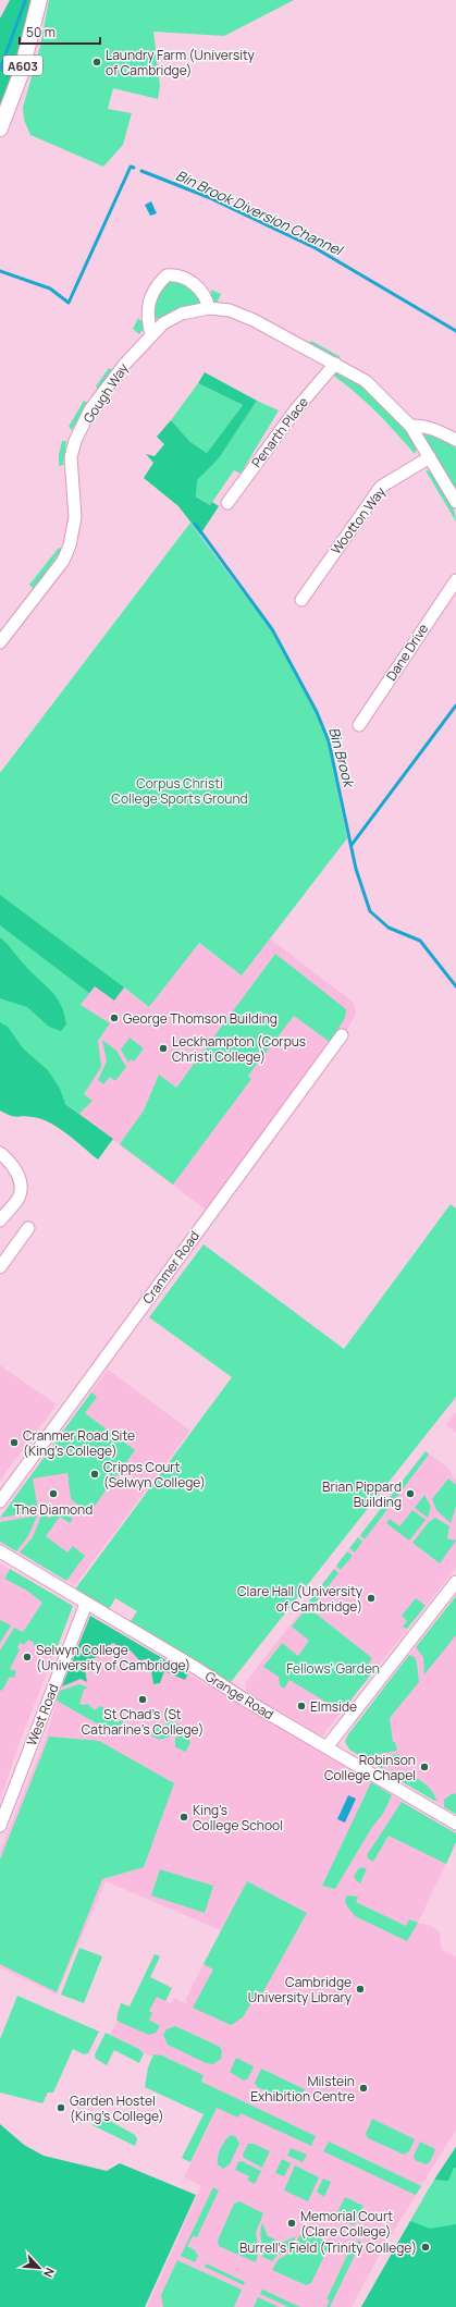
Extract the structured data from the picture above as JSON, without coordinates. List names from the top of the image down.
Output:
{
  "streets": {
    "main road": ["A603"],
    "street": [
      "Gough Way",
      "Penarth Place",
      "Wootton Way",
      "Dane Drive",
      "Cranmer Road",
      "Grange Road",
      "West Road"
    ]
  },
  "crossings": [
    ["Gough Way", "Penarth Place"],
    ["Gough Way", "Wootton Way"],
    ["Grange Road", "West Road"]
  ],
  "water": ["Bin Brook Diversion Channel", "Bin Brook"],
  "parks": ["Corpus Christi College Sports Ground", "Fellows' Garden"],
  "places": [
    "Laundry Farm (University of Cambridge)",
    "George Thomson Building",
    "Leckhampton (Corpus Christi College)",
    "Cranmer Road Site (King's College)",
    "Cripps Court (Selwyn College)",
    "The Diamond",
    "Brian Pippard Building",
    "Clare Hall (University of Cambridge)",
    "Selwyn College (University of Cambridge)",
    "St Chad's (St Catharine's College)",
    "Elmside",
    "Robinson College Chapel",
    "King's College School",
    "Cambridge University Library",
    "Milstein Exhibition Centre",
    "Garden Hostel (King's College)",
    "Memorial Court (Clare College)",
    "Burrell's Field (Trinity College)"
  ],
  "scale_bar": "50 m",
  "north": "bottom right"
}
